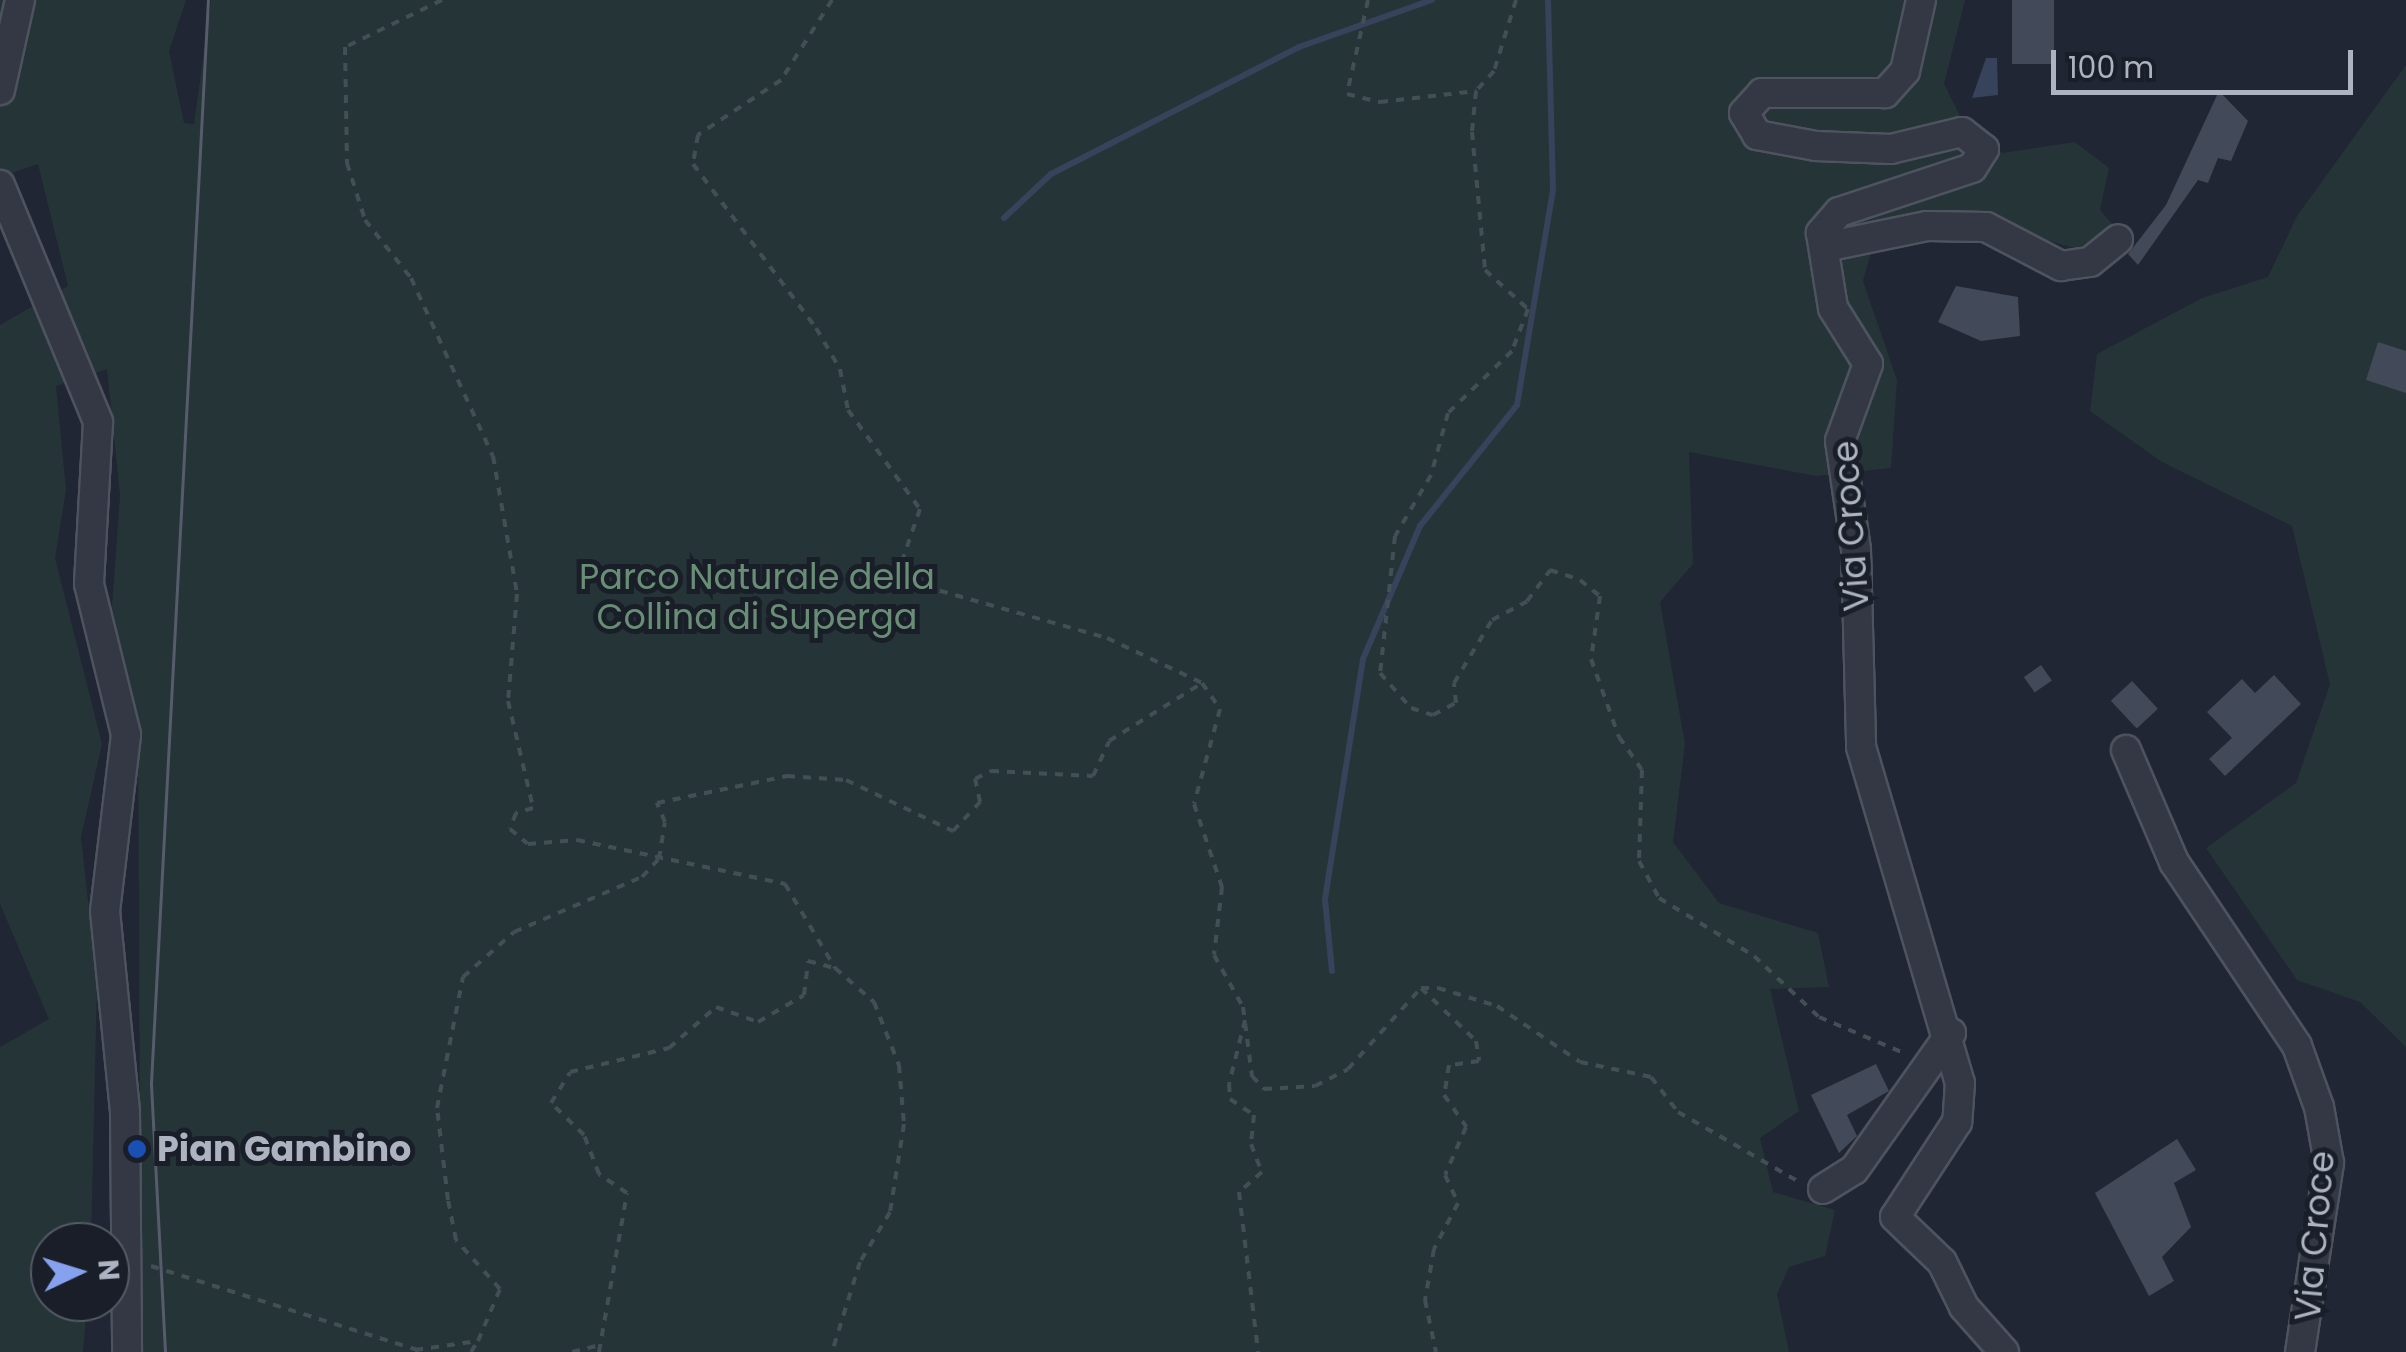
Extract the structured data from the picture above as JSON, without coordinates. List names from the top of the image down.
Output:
{
  "streets": {
    "street": ["Via Croce"]
  },
  "parks": ["Parco Naturale della Collina di Superga"],
  "places": ["Pian Gambino"],
  "scale_bar": "100 m",
  "north": "right"
}
